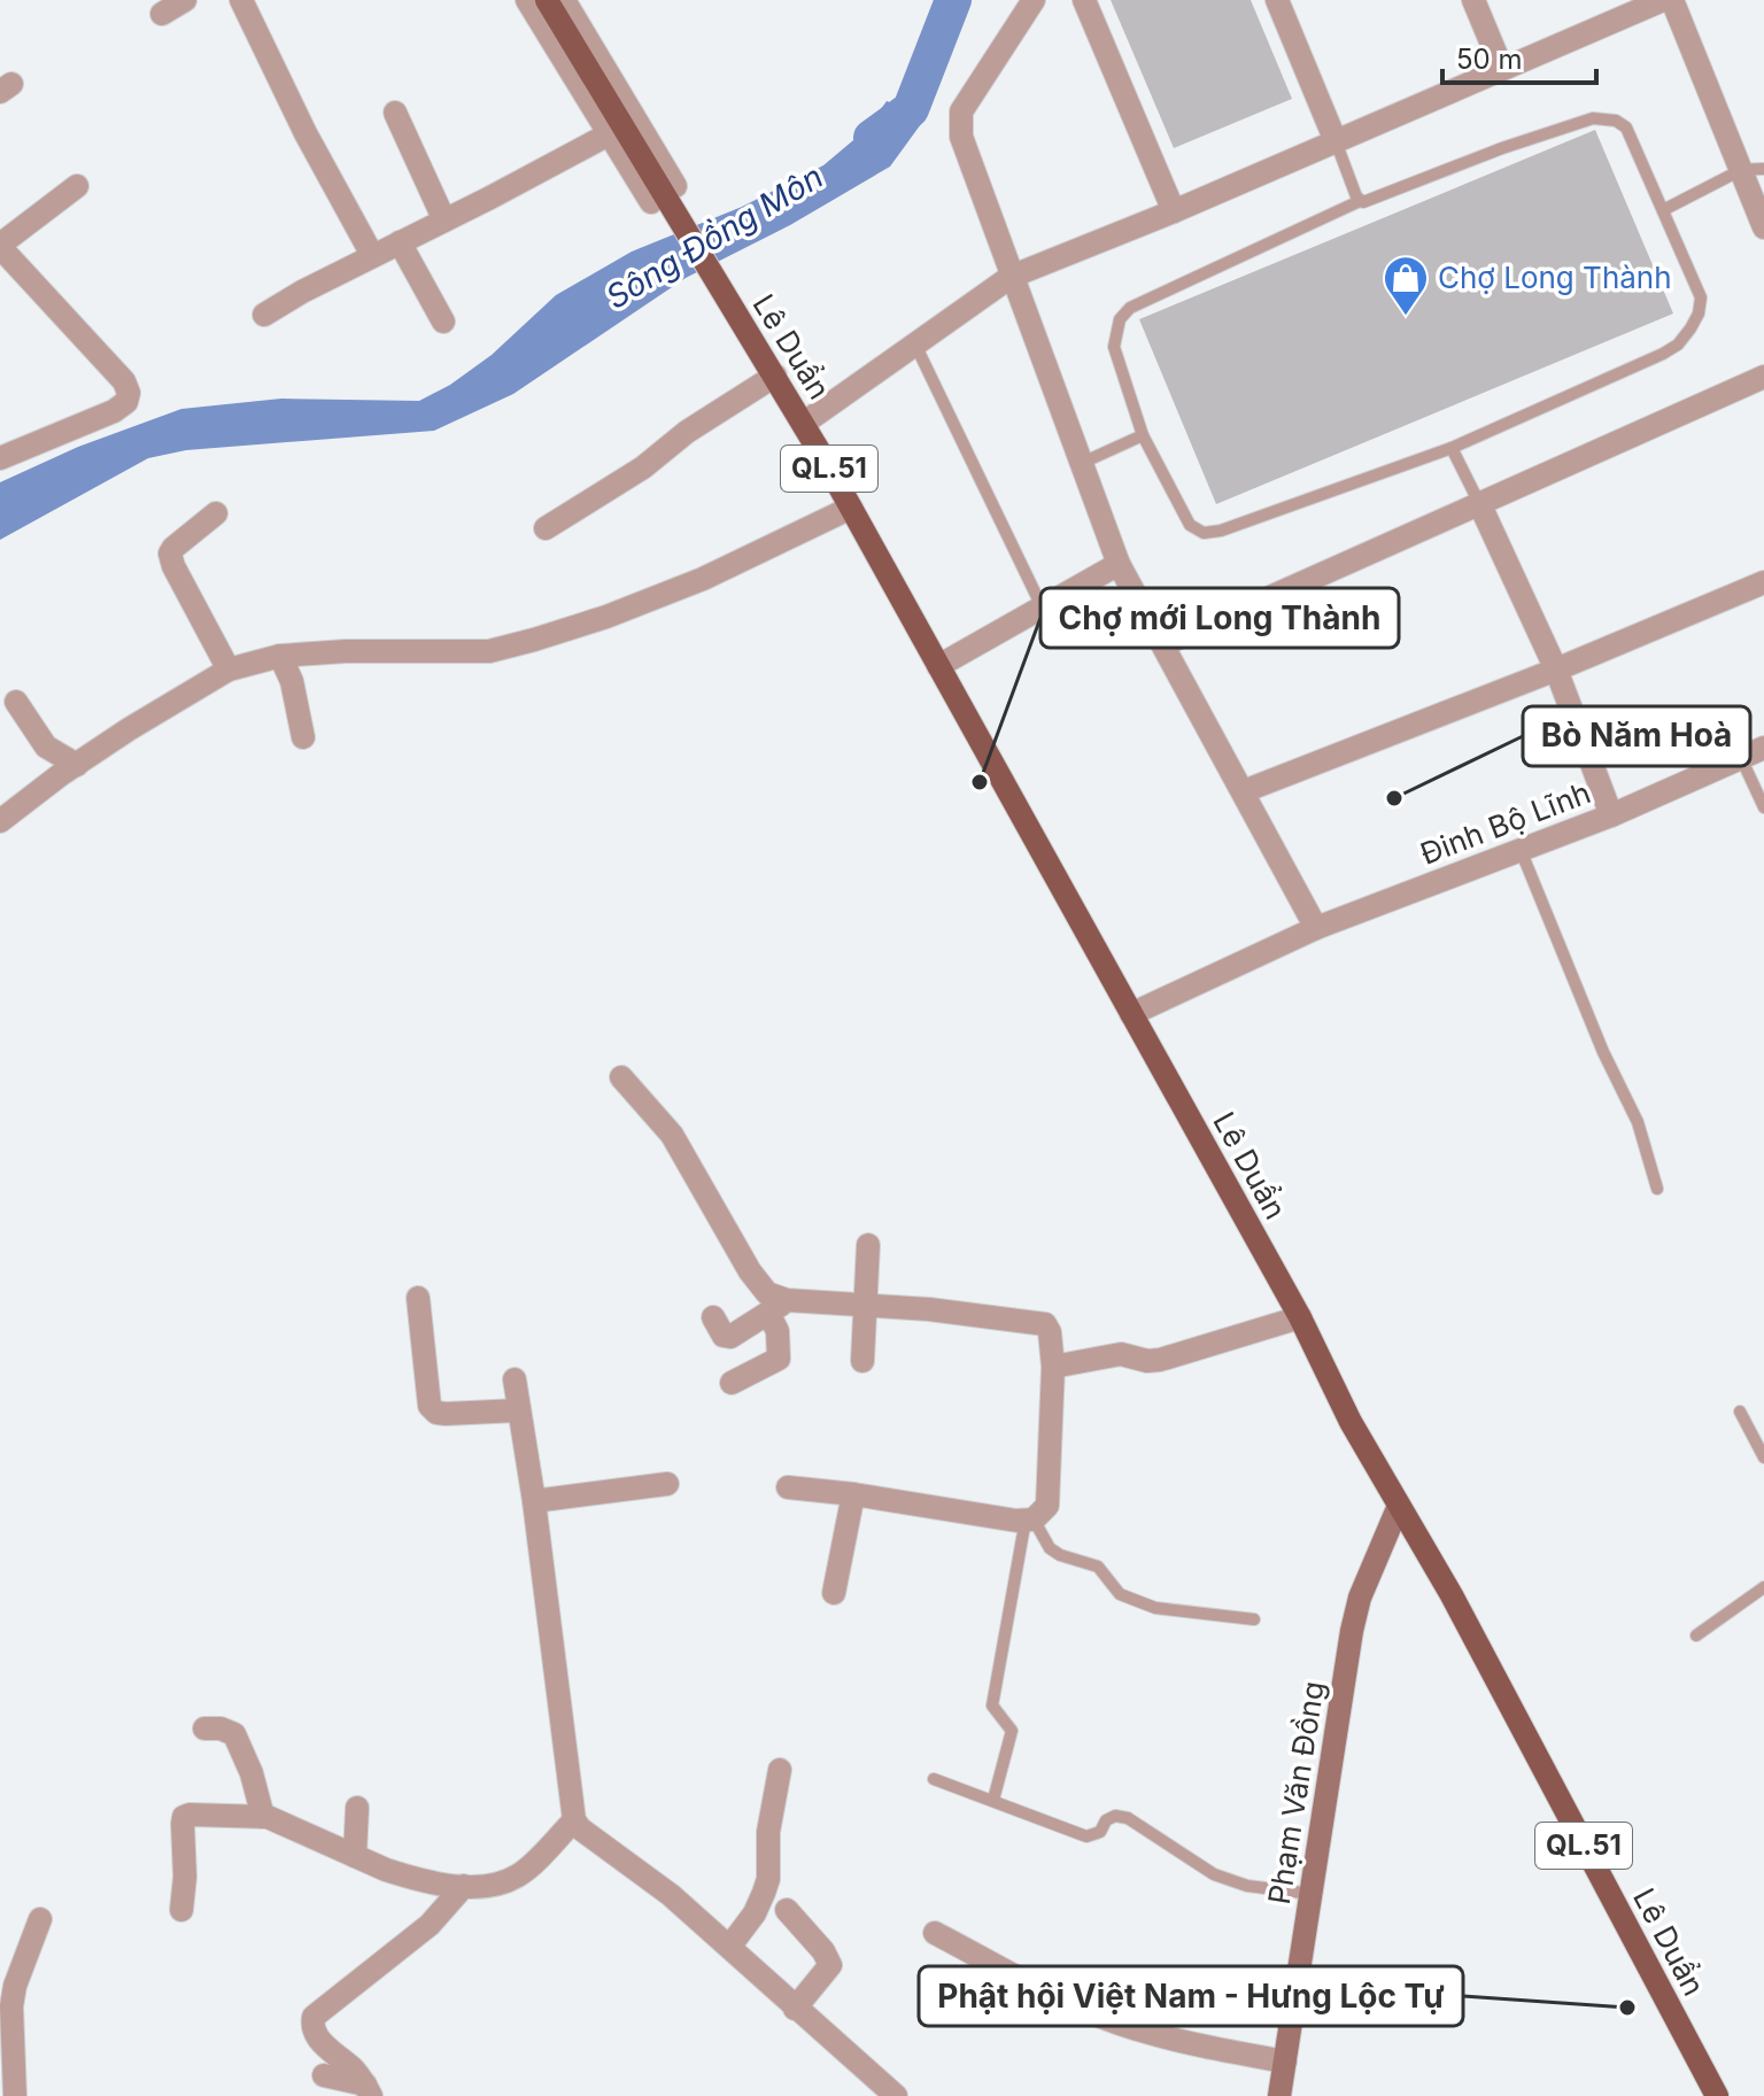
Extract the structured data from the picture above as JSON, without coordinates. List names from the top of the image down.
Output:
{
  "streets": {
    "main road": ["Lê Duẩn", "QL.51", "Phạm Văn Đồng"],
    "street": ["Đinh Bộ Lĩnh"]
  },
  "crossings": [
    ["Lê Duẩn", "QL.51"],
    ["Lê Duẩn", "Đinh Bộ Lĩnh"],
    ["Lê Duẩn", "Phạm Văn Đồng"]
  ],
  "water": ["Sông Đồng Môn"],
  "places": {
    "shop": ["Chợ Long Thành"],
    "other": ["Chợ mới Long Thành", "Bò Năm Hoà", "Phật hội Việt Nam - Hưng Lộc Tự"]
  },
  "scale_bar": "50 m"
}
